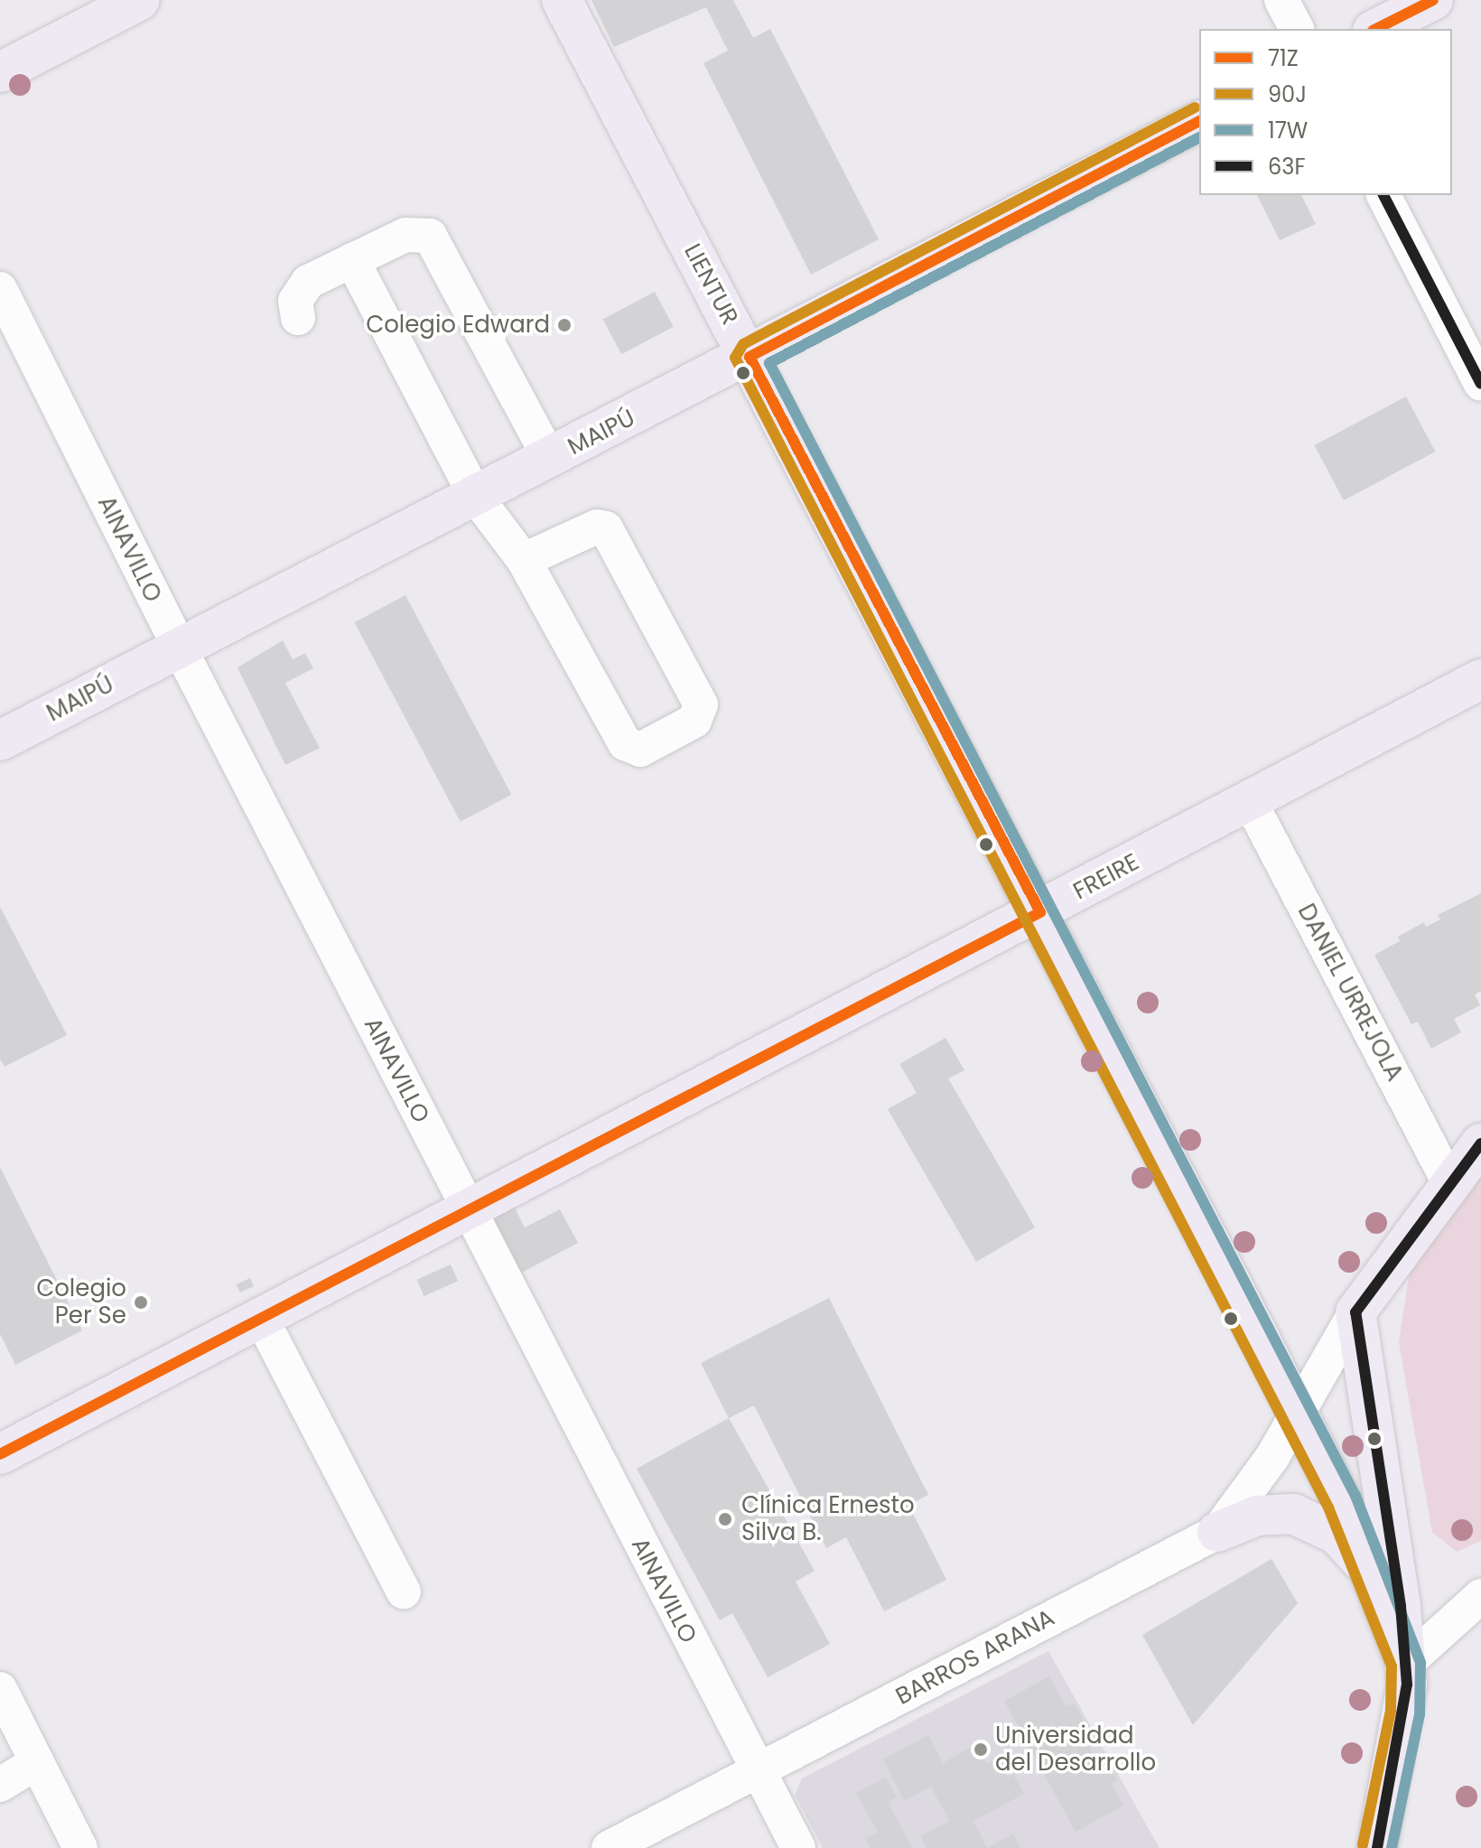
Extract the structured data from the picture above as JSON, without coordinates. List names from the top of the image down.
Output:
{
  "streets": {
    "main road": ["LIENTUR", "MAIPÚ", "FREIRE"],
    "street": ["AINAVILLO", "DANIEL URREJOLA", "BARROS ARANA"]
  },
  "crossings": [
    ["LIENTUR", "MAIPÚ"],
    ["LIENTUR", "FREIRE"],
    ["LIENTUR", "BARROS ARANA"],
    ["MAIPÚ", "AINAVILLO"],
    ["AINAVILLO", "FREIRE"],
    ["AINAVILLO", "BARROS ARANA"],
    ["FREIRE", "DANIEL URREJOLA"]
  ],
  "places": [
    "Colegio Edward",
    "Colegio Per Se",
    "Clínica Ernesto Silva B.",
    "Universidad del Desarrollo"
  ],
  "lines": [
    "transit line 71Z",
    "transit line 90J",
    "transit line 17W",
    "transit line 63F"
  ],
  "legend": [
    "71Z",
    "90J",
    "17W",
    "63F"
  ]
}
